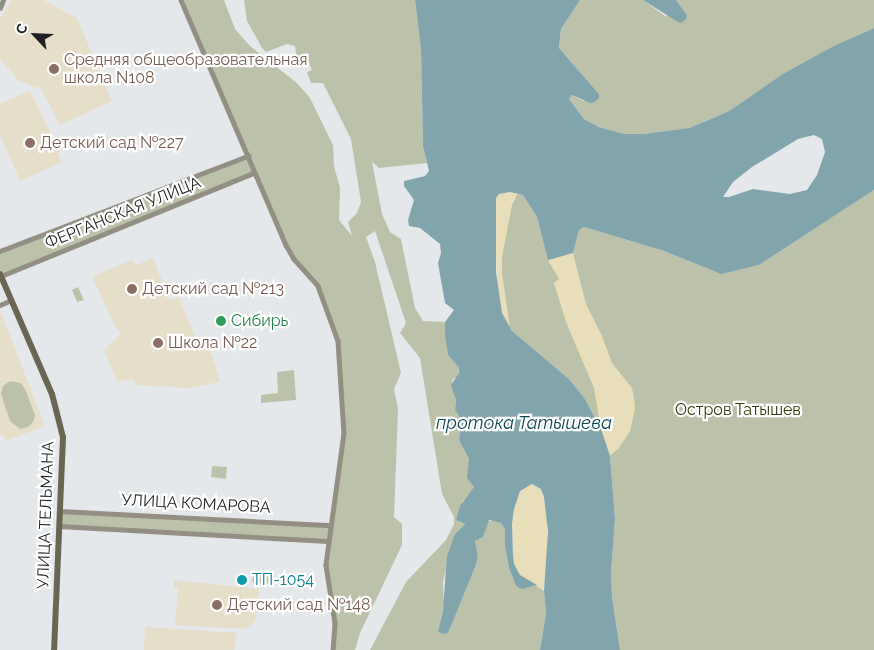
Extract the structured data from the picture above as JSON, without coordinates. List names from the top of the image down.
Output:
{
  "streets": {
    "main road": ["УЛИЦА ТЕЛЬМАНА"],
    "street": ["ФЕРГАНСКАЯ УЛИЦА", "УЛИЦА КОМАРОВА"]
  },
  "crossings": [
    ["ФЕРГАНСКАЯ УЛИЦА", "УЛИЦА ТЕЛЬМАНА"],
    ["УЛИЦА КОМАРОВА", "УЛИЦА ТЕЛЬМАНА"]
  ],
  "water": ["протока Татышева"],
  "parks": ["Остров Татышев"],
  "places": [
    "Средняя общеобразовательная школа N108",
    "Детский сад №227",
    "Детский сад №213",
    "Сибирь",
    "Школа №22",
    "ТП-1054",
    "Детский сад №148"
  ],
  "north": "top left"
}
